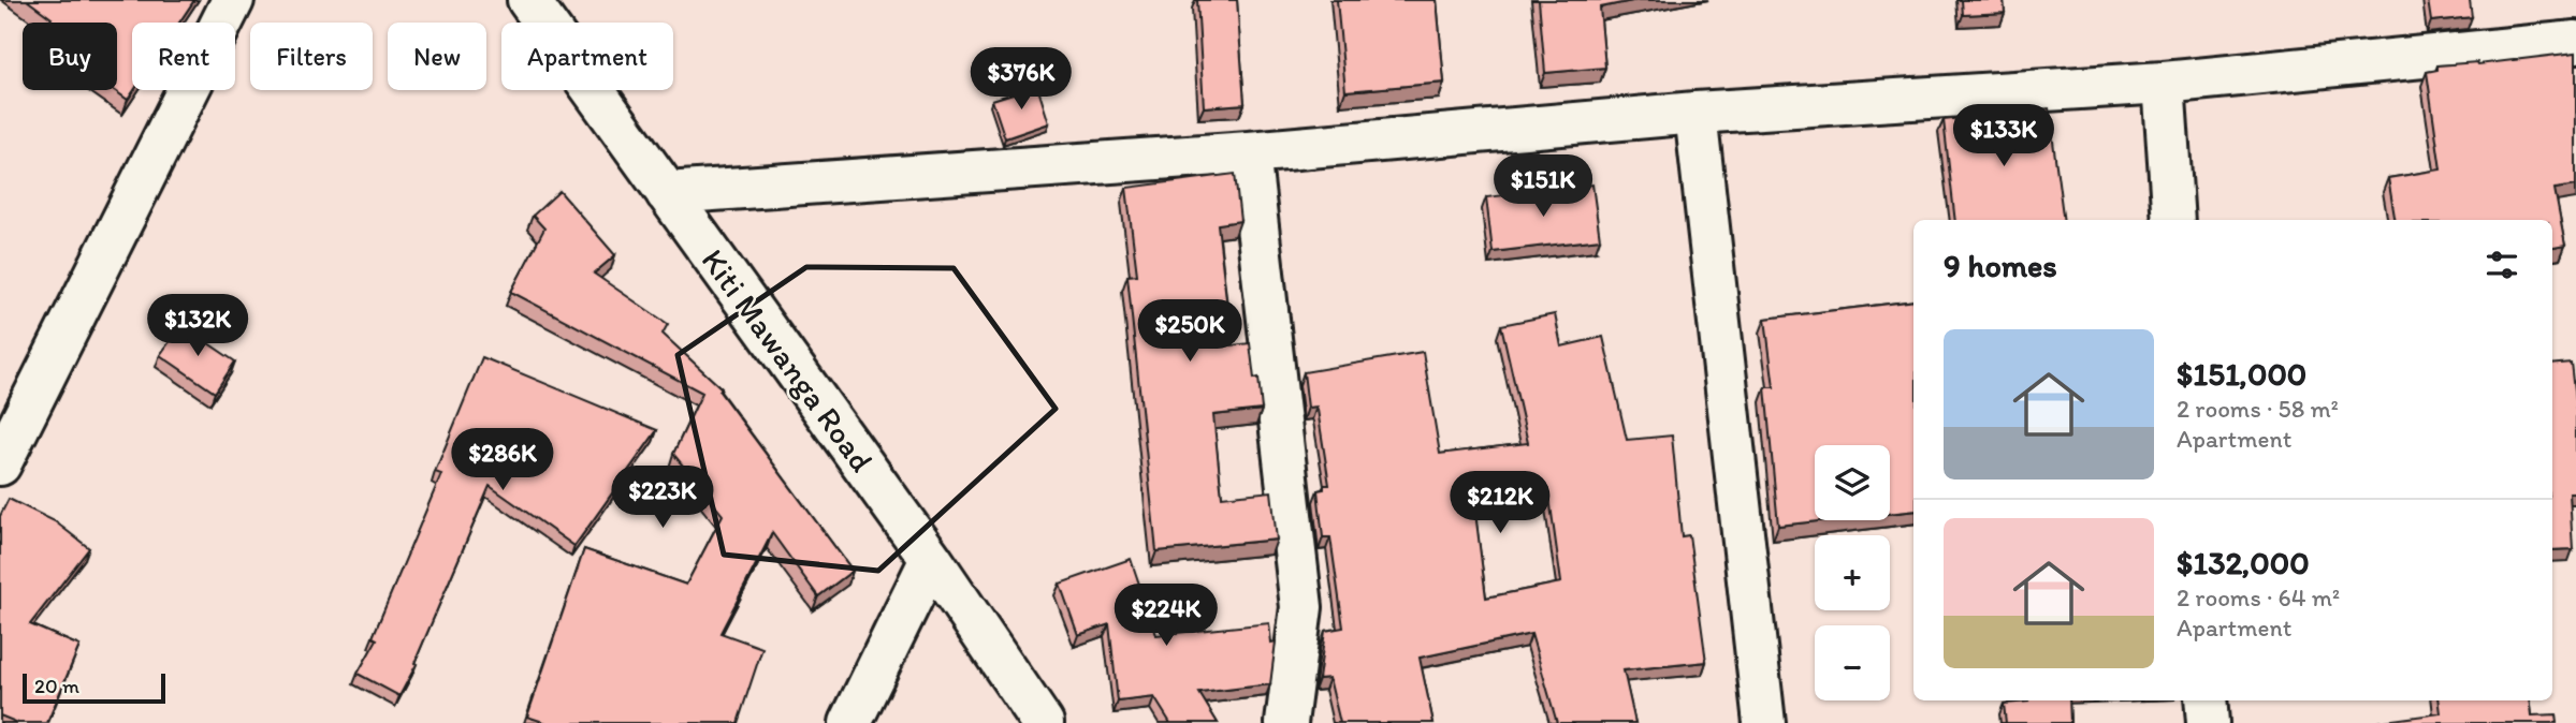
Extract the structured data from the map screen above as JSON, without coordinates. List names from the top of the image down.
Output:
{
  "streets": {
    "street": ["Kiti Mawanga Road"]
  },
  "scale_bar": "20 m",
  "page": {
    "chip": [
      "Buy",
      "Rent",
      "Filters",
      "New",
      "Apartment"
    ],
    "price": [
      "$376K",
      "$133K",
      "$151K",
      "$132K",
      "$250K",
      "$286K",
      "$223K",
      "$212K",
      "$224K"
    ],
    "heading": "9 homes",
    "list": [
      {
        "name": "$151,000",
        "note": "2 rooms · 58 m² · Apartment"
      },
      {
        "name": "$132,000",
        "note": "2 rooms · 64 m² · Apartment"
      }
    ],
    "map_buttons": ["+", "−"],
    "scale": "20 m"
  }
}
